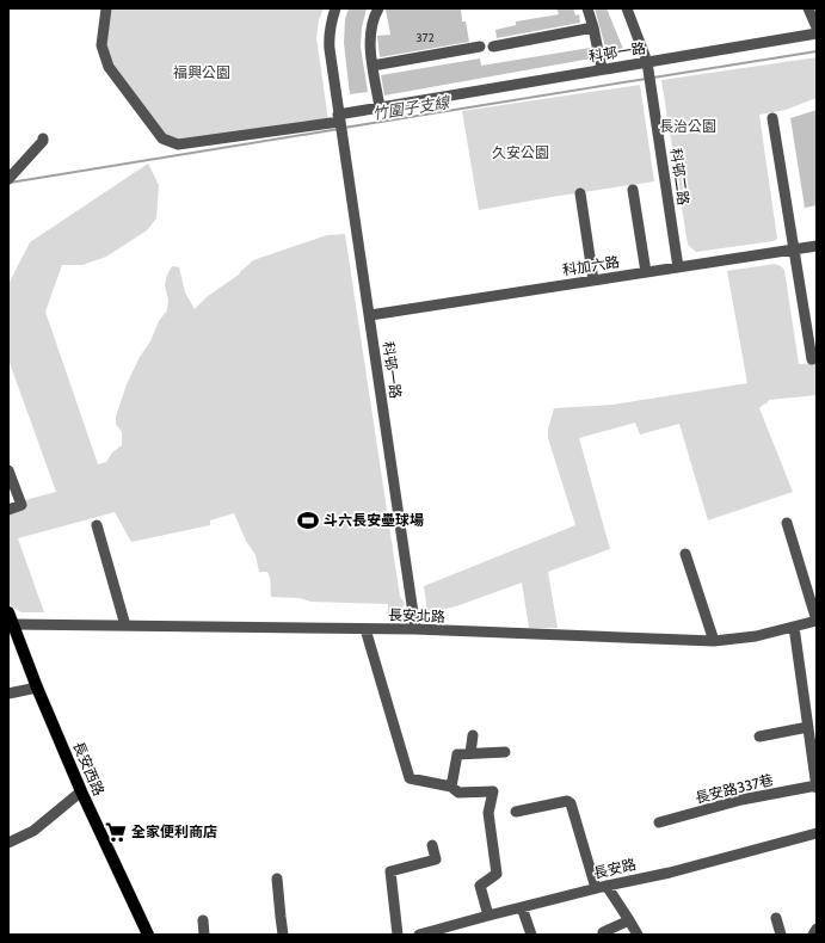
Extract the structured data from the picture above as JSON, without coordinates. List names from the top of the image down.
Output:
{
  "streets": {
    "main road": ["長安西路"],
    "street": [
      "科邨一路",
      "科邨二路",
      "科加六路",
      "長安北路",
      "長安路337巷",
      "長安路"
    ]
  },
  "crossings": [
    ["科邨一路", "科邨二路"],
    ["科邨一路", "科加六路"],
    ["科邨一路", "長安北路"],
    ["科邨二路", "科加六路"],
    ["長安北路", "長安西路"]
  ],
  "water": ["竹圍子支線"],
  "parks": ["福興公園", "長治公園", "久安公園"],
  "places": {
    "sports": ["斗六長安壘球場"],
    "supermarket": ["全家便利商店"]
  },
  "house_numbers": ["372"]
}
